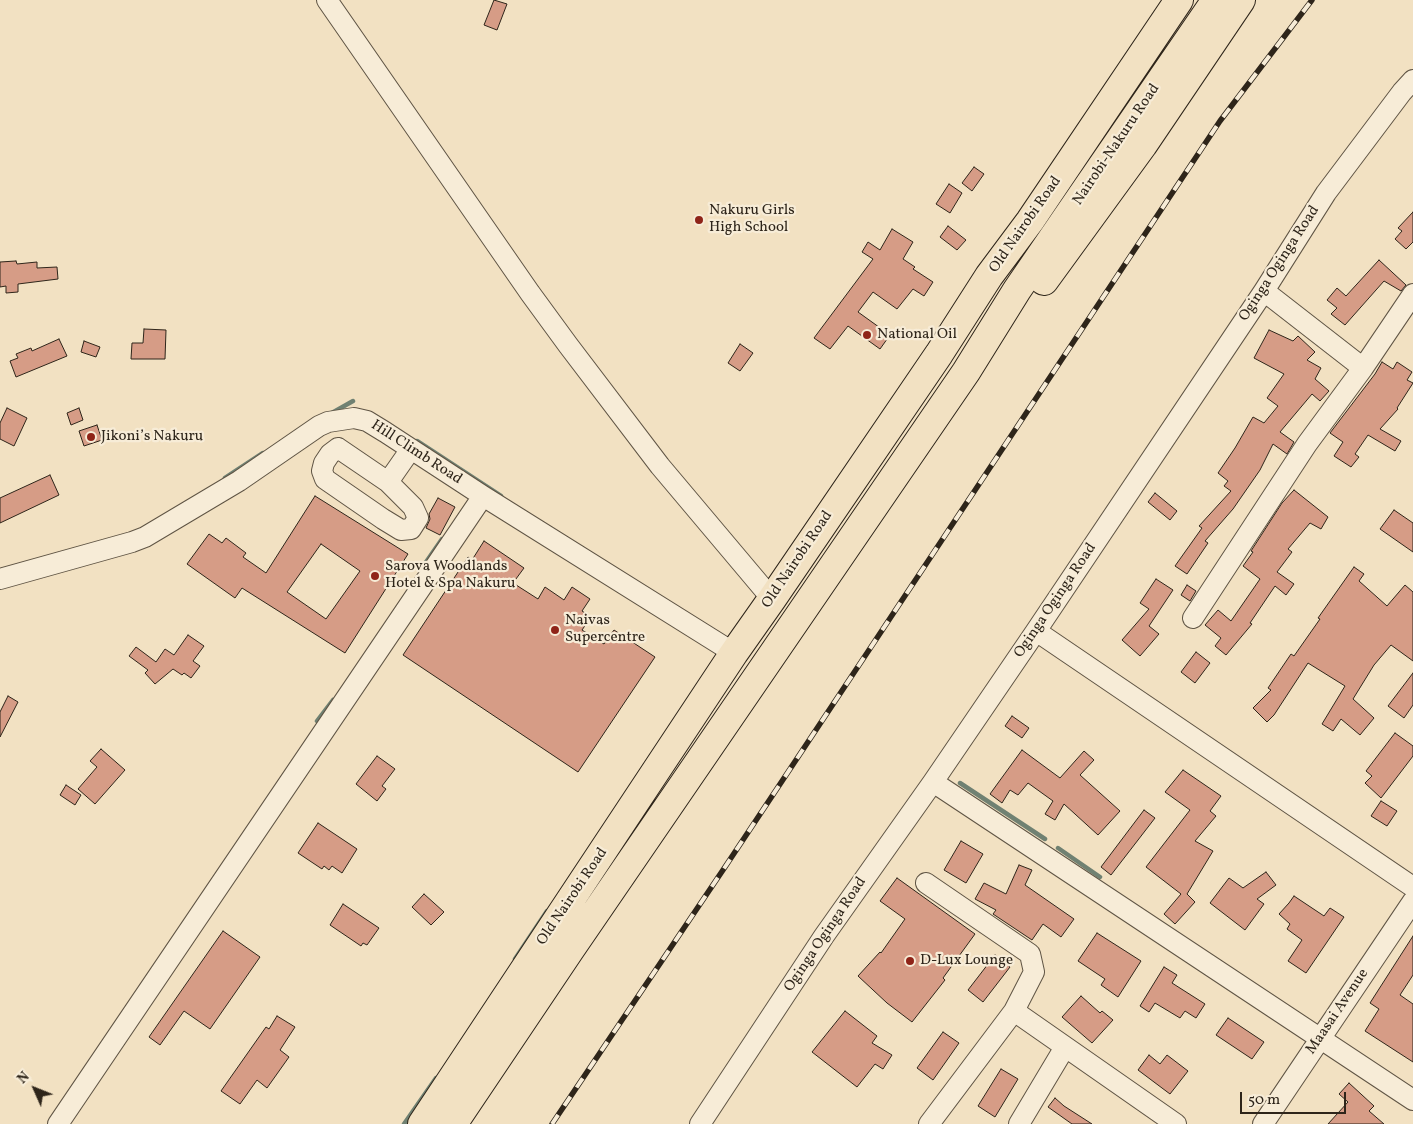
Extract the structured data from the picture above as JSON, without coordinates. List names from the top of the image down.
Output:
{
  "streets": {
    "highway": ["Nairobi-Nakuru Road", "Old Nairobi Road"],
    "street": ["Oginga Oginga Road", "Hill Climb Road", "Maasai Avenue"]
  },
  "crossings": [
    ["Nairobi-Nakuru Road", "Old Nairobi Road"],
    ["Old Nairobi Road", "Hill Climb Road"]
  ],
  "places": [
    "Nakuru Girls High School",
    "National Oil",
    "Jikoni’s Nakuru",
    "Sarova Woodlands Hotel & Spa Nakuru",
    "Naivas Supercentre",
    "D-Lux Lounge"
  ],
  "scale_bar": "50 m",
  "north": "top left"
}
